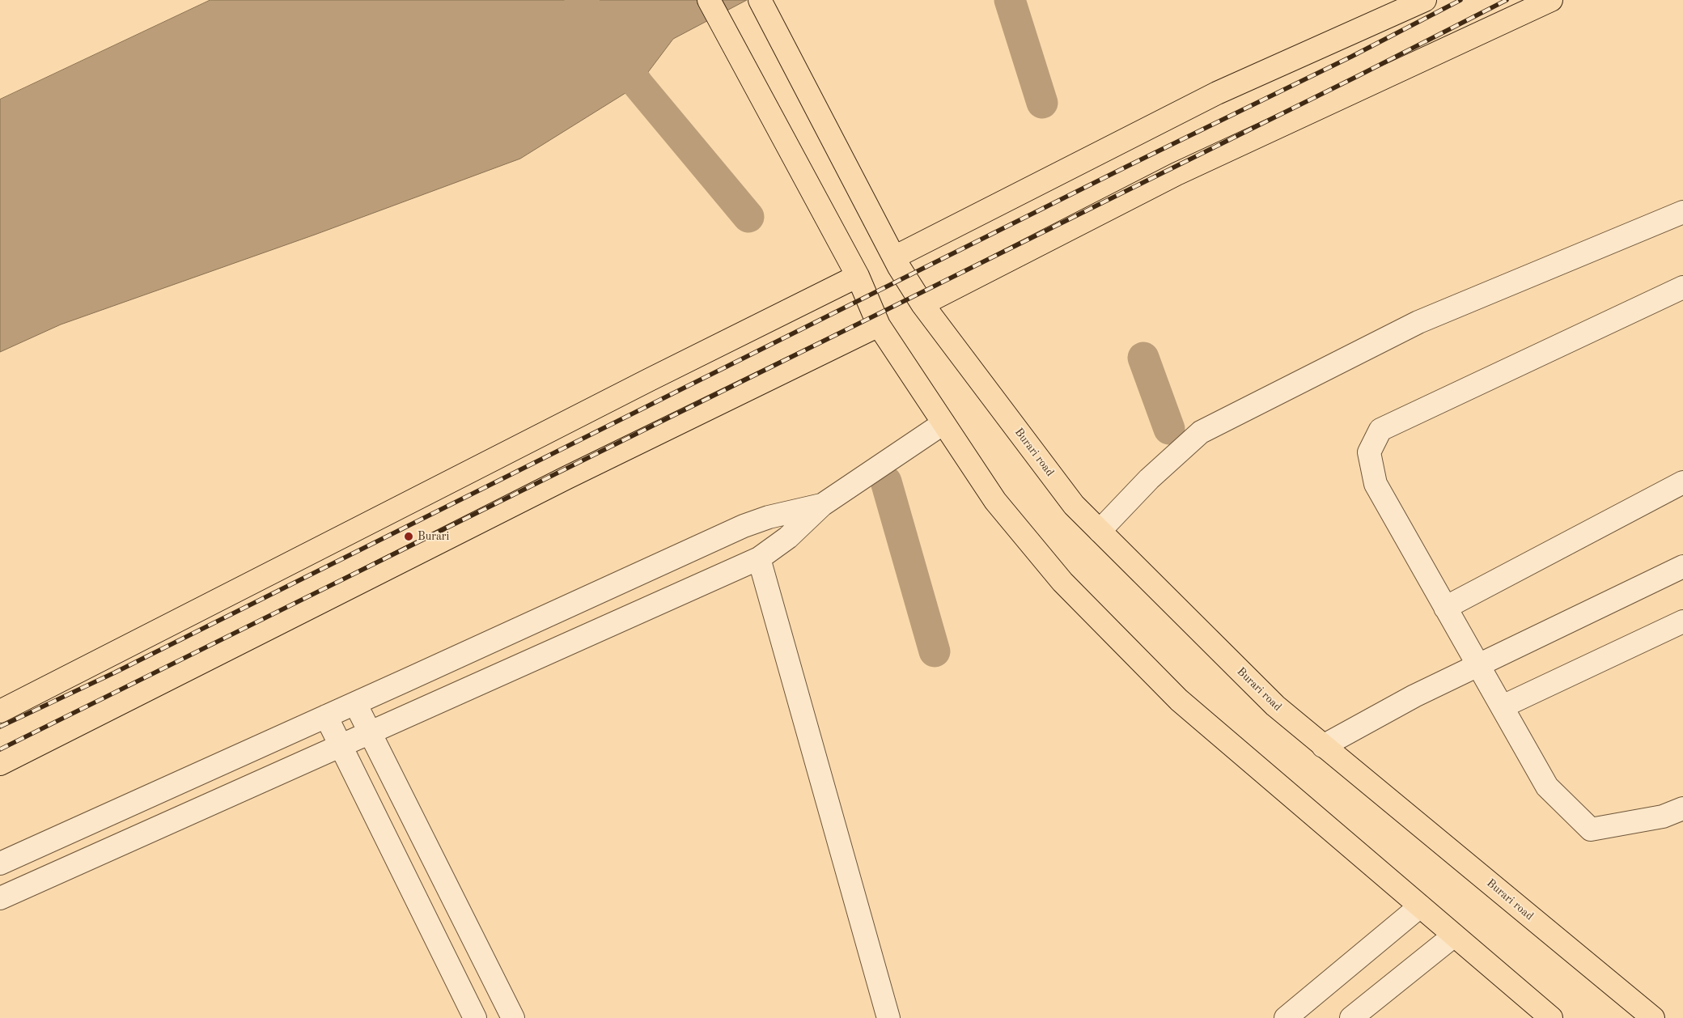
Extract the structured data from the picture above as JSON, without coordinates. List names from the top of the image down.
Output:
{
  "streets": {
    "main road": ["Burari road"]
  },
  "places": ["Burari"]
}
